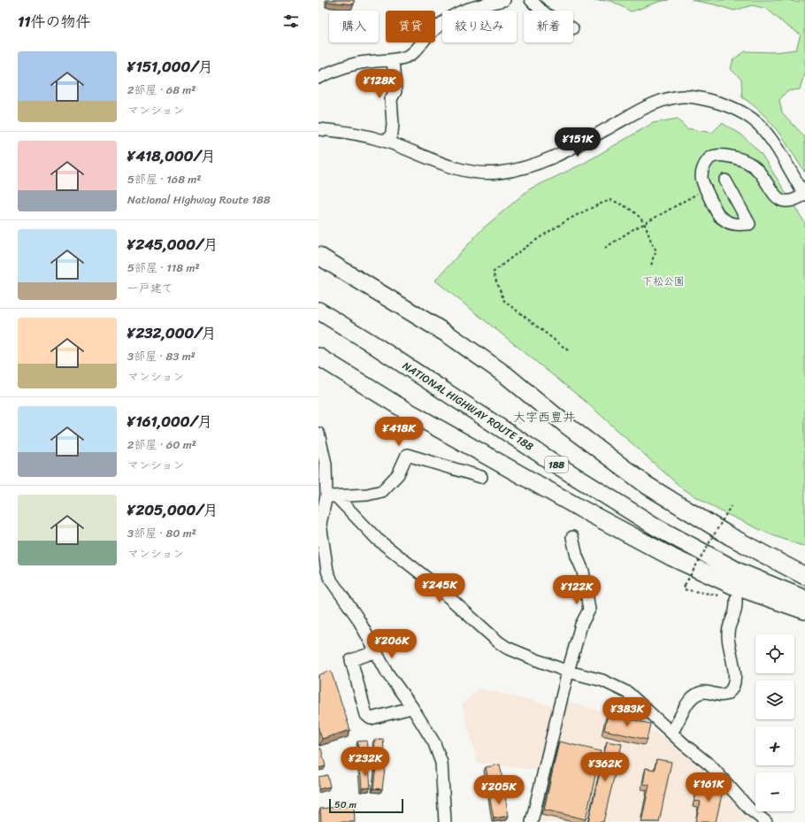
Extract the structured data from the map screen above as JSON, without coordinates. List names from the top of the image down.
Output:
{
  "streets": {
    "highway": ["NATIONAL HIGHWAY ROUTE 188", "188"]
  },
  "districts": ["大字西豊井"],
  "parks": ["下松公園"],
  "scale_bar": "50 m",
  "page": {
    "heading": "11件の物件",
    "chip": [
      "購入",
      "賃貸",
      "絞り込み",
      "新着"
    ],
    "list": [
      {
        "name": "¥151,000/月",
        "note": "2部屋 · 68 m² · マンション"
      },
      {
        "name": "¥418,000/月",
        "note": "5部屋 · 168 m² · National Highway Route 188"
      },
      {
        "name": "¥245,000/月",
        "note": "5部屋 · 118 m² · 一戸建て"
      },
      {
        "name": "¥232,000/月",
        "note": "3部屋 · 83 m² · マンション"
      },
      {
        "name": "¥161,000/月",
        "note": "2部屋 · 60 m² · マンション"
      },
      {
        "name": "¥205,000/月",
        "note": "3部屋 · 80 m² · マンション"
      }
    ],
    "price": [
      "¥128K",
      "¥151K",
      "¥418K",
      "¥245K",
      "¥122K",
      "¥206K",
      "¥383K",
      "¥232K",
      "¥362K",
      "¥161K",
      "¥205K"
    ],
    "map_buttons": ["+", "−"],
    "scale": "50 m"
  }
}
